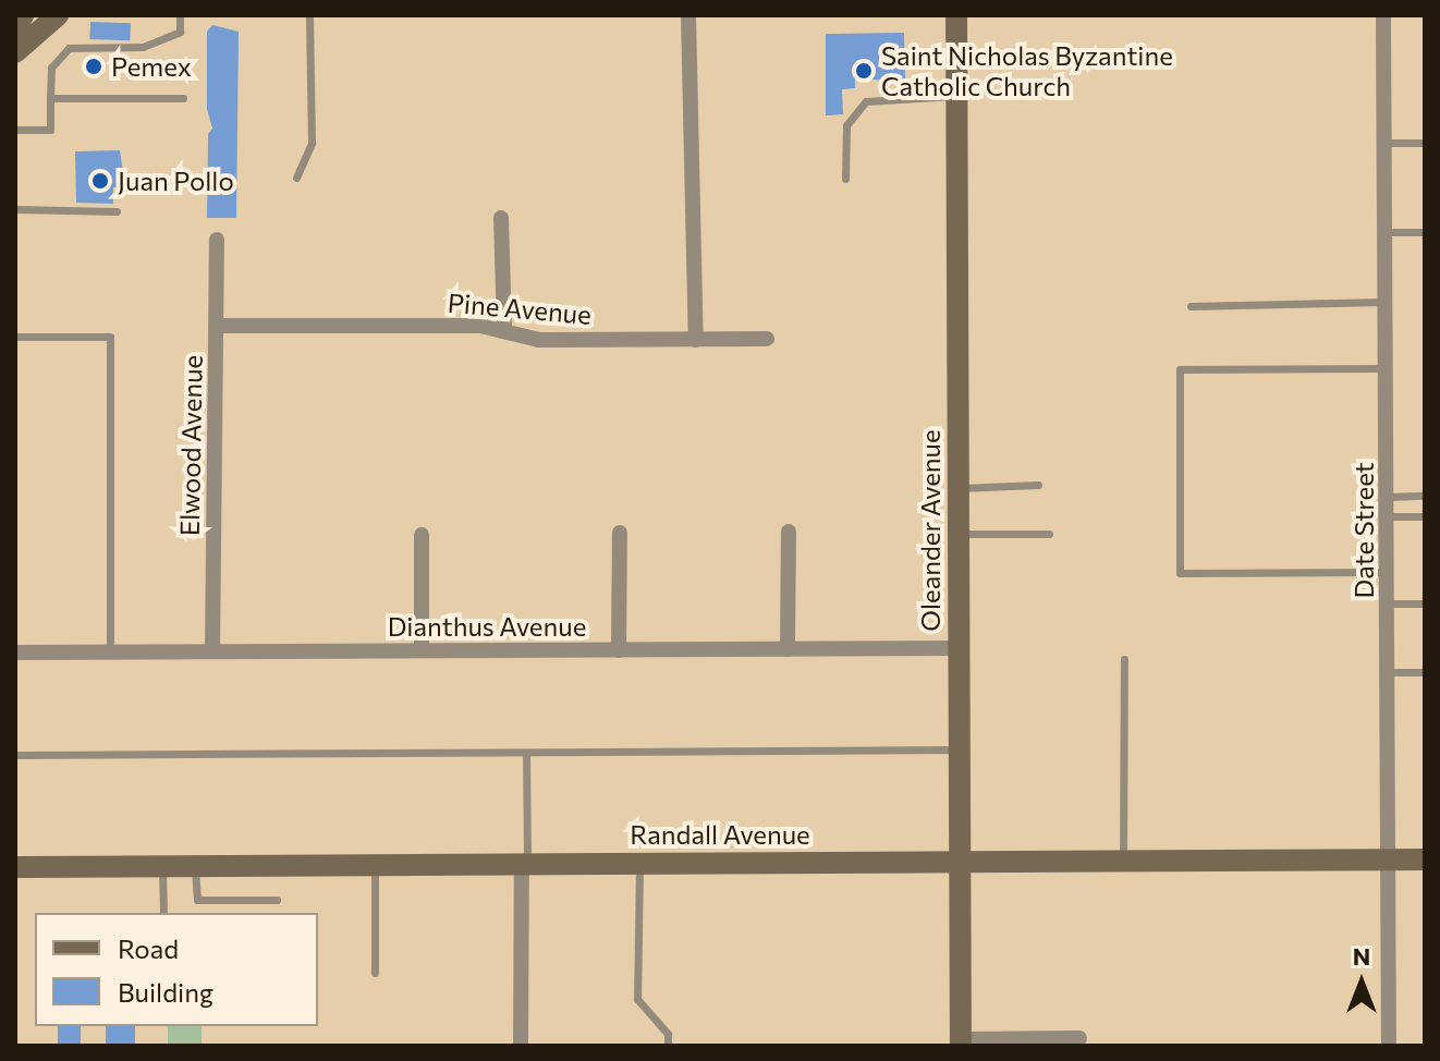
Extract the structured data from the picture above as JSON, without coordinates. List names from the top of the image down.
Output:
{
  "streets": {
    "street": [
      "Pine Avenue",
      "Elwood Avenue",
      "Oleander Avenue",
      "Date Street",
      "Dianthus Avenue",
      "Randall Avenue"
    ]
  },
  "crossings": [
    ["Pine Avenue", "Elwood Avenue"],
    ["Elwood Avenue", "Dianthus Avenue"],
    ["Oleander Avenue", "Dianthus Avenue"],
    ["Oleander Avenue", "Randall Avenue"],
    ["Date Street", "Randall Avenue"]
  ],
  "places": ["Pemex", "Saint Nicholas Byzantine Catholic Church", "Juan Pollo"],
  "legend": ["Road", "Building"],
  "north": "top"
}
